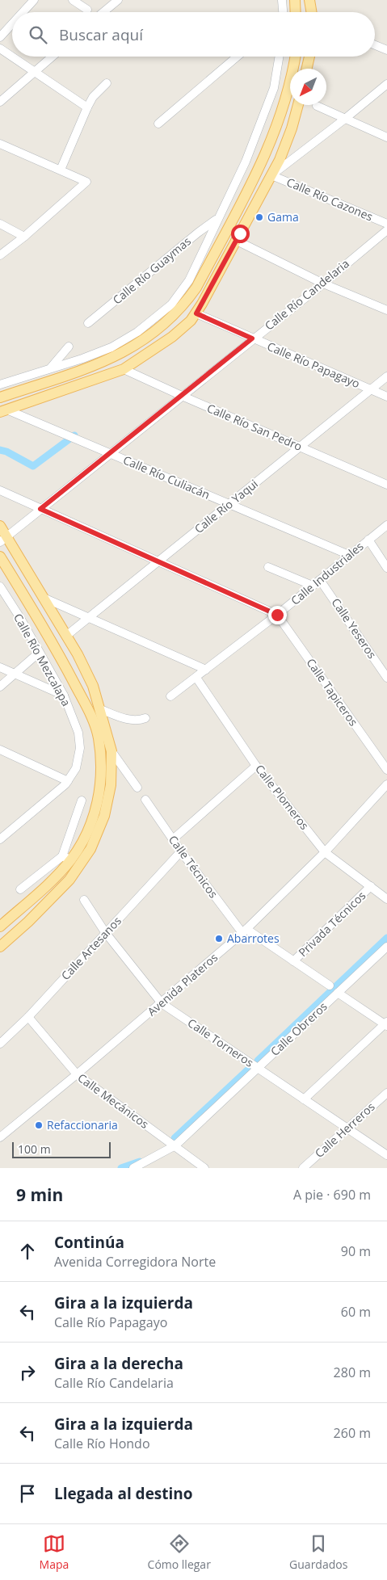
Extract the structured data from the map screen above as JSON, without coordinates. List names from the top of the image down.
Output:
{
  "streets": {
    "street": [
      "Calle Río Cazones",
      "Calle Río Guaymas",
      "Calle Río Candelaria",
      "Calle Río Papagayo",
      "Calle Río San Pedro",
      "Calle Río Culiacán",
      "Calle Río Yaqui",
      "Calle Industriales",
      "Calle Yeseros",
      "Calle Río Mezcalapa",
      "Calle Tapiceros",
      "Calle Plomeros",
      "Calle Técnicos",
      "Privada Técnicos",
      "Calle Artesanos",
      "Avenida Plateros",
      "Calle Obreros",
      "Calle Torneros",
      "Calle Mecánicos",
      "Calle Herreros"
    ]
  },
  "crossings": [
    ["Calle Río Candelaria", "Calle Río Papagayo"],
    ["Calle Río Candelaria", "Calle Río San Pedro"],
    ["Calle Río Candelaria", "Calle Río Culiacán"],
    ["Calle Río Papagayo", "Calle Río Yaqui"],
    ["Calle Río San Pedro", "Calle Río Yaqui"],
    ["Calle Río Culiacán", "Calle Río Yaqui"],
    ["Calle Río Culiacán", "Calle Industriales"],
    ["Calle Industriales", "Calle Yeseros"],
    ["Calle Industriales", "Calle Tapiceros"],
    ["Calle Industriales", "Calle Plomeros"],
    ["Calle Plomeros", "Privada Técnicos"],
    ["Calle Plomeros", "Avenida Plateros"],
    ["Calle Técnicos", "Privada Técnicos"],
    ["Calle Técnicos", "Calle Artesanos"],
    ["Calle Técnicos", "Avenida Plateros"],
    ["Calle Artesanos", "Calle Torneros"],
    ["Calle Artesanos", "Calle Mecánicos"],
    ["Avenida Plateros", "Calle Torneros"],
    ["Avenida Plateros", "Calle Mecánicos"],
    ["Calle Obreros", "Calle Torneros"],
    ["Calle Obreros", "Calle Mecánicos"],
    ["Calle Torneros", "Calle Herreros"]
  ],
  "places": ["Gama", "Abarrotes", "Refaccionaria"],
  "scale_bar": "100 m",
  "north": "bottom left",
  "page": {
    "search": "Buscar aquí",
    "scale": "100 m",
    "heading": ["9 min", "A pie · 690 m"],
    "list": [
      ["Continúa", "Avenida Corregidora Norte", "90 m"],
      ["Gira a la izquierda", "Calle Río Papagayo", "60 m"],
      ["Gira a la derecha", "Calle Río Candelaria", "280 m"],
      ["Gira a la izquierda", "Calle Río Hondo", "260 m"],
      "Llegada al destino"
    ],
    "nav": ["Mapa", "Cómo llegar", "Guardados"]
  }
}
